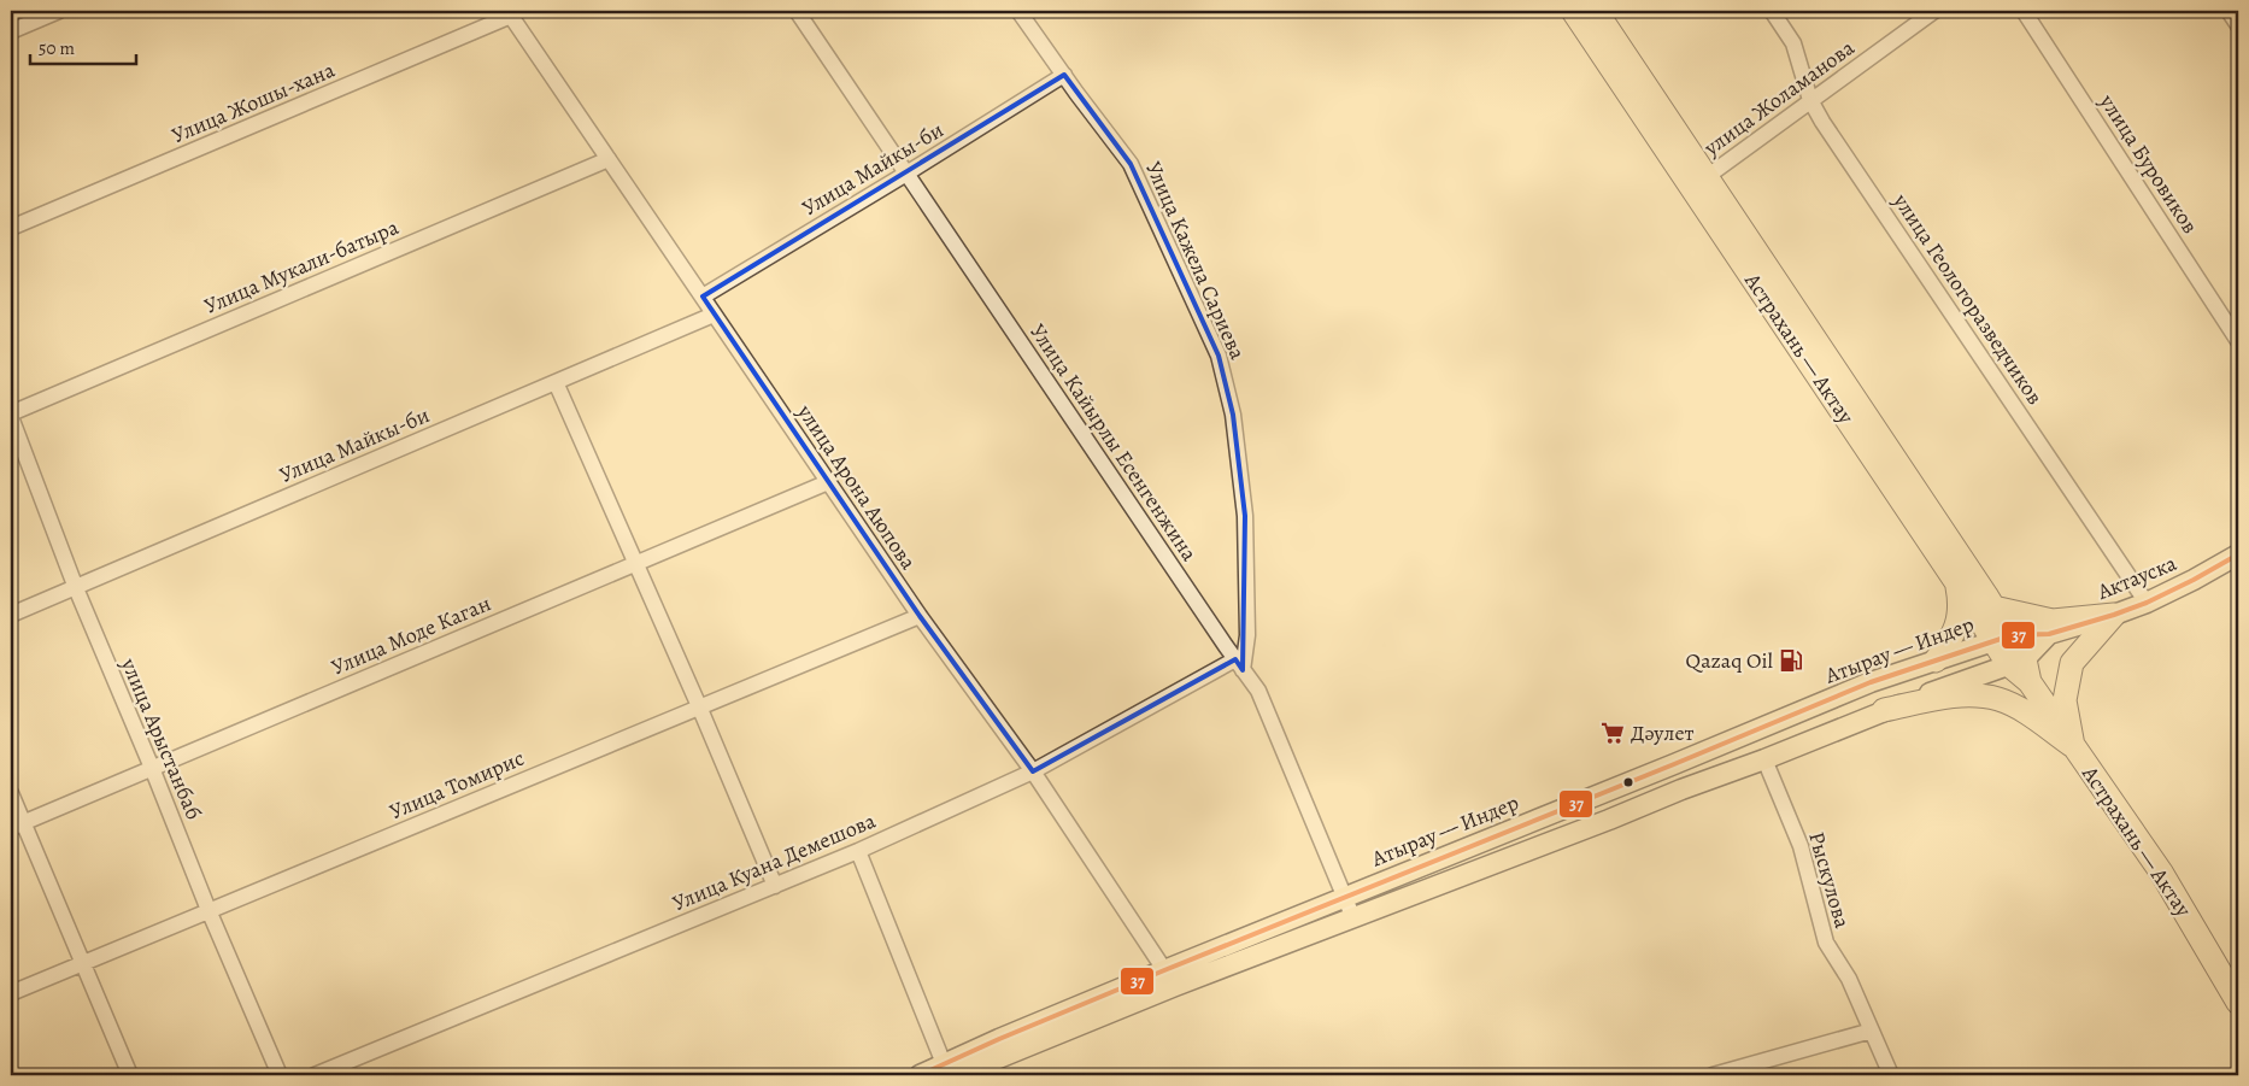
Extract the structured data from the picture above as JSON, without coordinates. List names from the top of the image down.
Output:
{
  "streets": {
    "highway": ["Астрахань — Актау"],
    "main road": ["Актауска", "Атырау — Индер"],
    "street": [
      "улица Жоламанова",
      "Улица Жошы-хана",
      "улица Буровиков",
      "Улица Майкы-би",
      "Улица Кажела Сариева",
      "Улица Мукали-батыра",
      "улица Геологоразведчиков",
      "Улица Кайырлы Есенгенжина",
      "улица Арона Аюпова",
      "Улица Моде Каган",
      "улица Арыстанбаб",
      "Улица Томирис",
      "Улица Куана Демешова",
      "Рыскулова"
    ]
  },
  "crossings": [
    ["улица Жоламанова", "улица Геологоразведчиков"],
    ["улица Жоламанова", "Астрахань — Актау"],
    ["Улица Жошы-хана", "улица Арона Аюпова"],
    ["Улица Майкы-би", "Улица Кажела Сариева"],
    ["Улица Майкы-би", "Улица Кайырлы Есенгенжина"],
    ["Улица Майкы-би", "улица Арона Аюпова"],
    ["Улица Майкы-би", "улица Арыстанбаб"],
    ["Улица Кажела Сариева", "Улица Кайырлы Есенгенжина"],
    ["Улица Кажела Сариева", "Улица Куана Демешова"],
    ["Улица Мукали-батыра", "улица Арона Аюпова"],
    ["Улица Мукали-батыра", "улица Арыстанбаб"],
    ["улица Геологоразведчиков", "Актауска"],
    ["Астрахань — Актау", "Актауска"],
    ["Астрахань — Актау", "Атырау — Индер"],
    ["Улица Кайырлы Есенгенжина", "Атырау — Индер"],
    ["Улица Кайырлы Есенгенжина", "Улица Куана Демешова"],
    ["улица Арона Аюпова", "Улица Моде Каган"],
    ["улица Арона Аюпова", "Атырау — Индер"],
    ["улица Арона Аюпова", "Улица Томирис"],
    ["улица Арона Аюпова", "Улица Куана Демешова"],
    ["Актауска", "Атырау — Индер"],
    ["Улица Моде Каган", "улица Арыстанбаб"],
    ["Атырау — Индер", "Рыскулова"],
    ["улица Арыстанбаб", "Улица Томирис"]
  ],
  "places": {
    "fuel station": ["Qazaq Oil"],
    "supermarket": ["Дәулет"]
  },
  "lines": ["transit line 37"],
  "scale_bar": "50 m"
}
